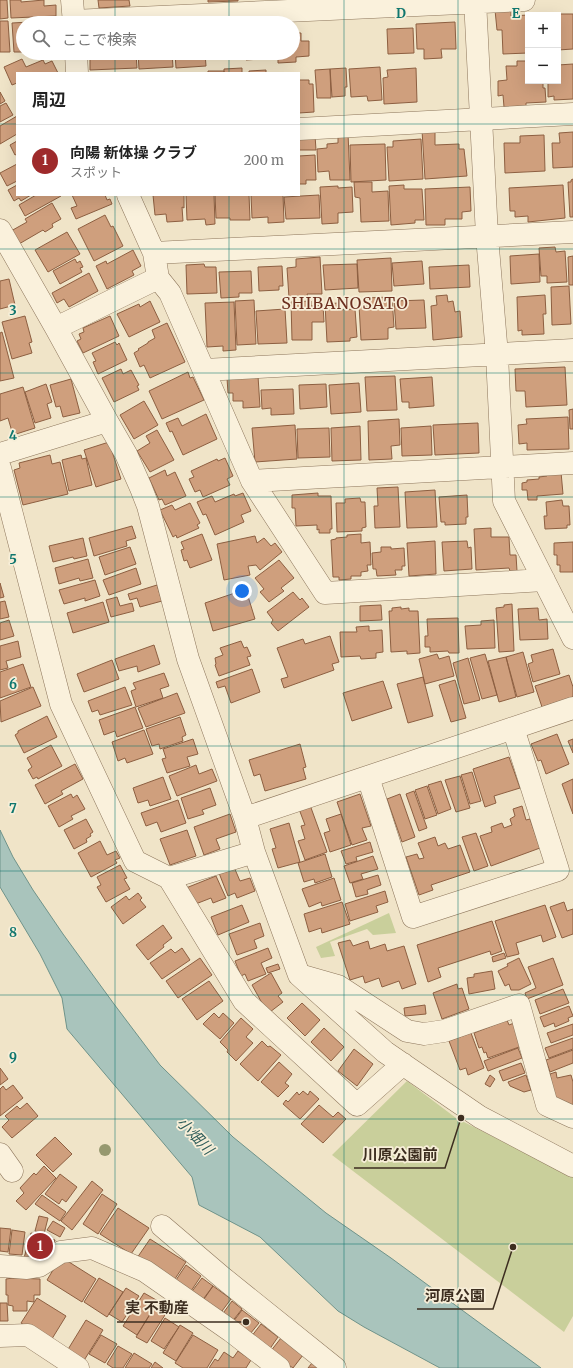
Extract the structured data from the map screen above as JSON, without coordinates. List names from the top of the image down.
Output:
{
  "districts": ["SHIBANOSATO"],
  "water": ["小畑川"],
  "places": ["川原公園前", "河原公園", "実 不動産"],
  "page": {
    "map_buttons": ["+", "−"],
    "search": "ここで検索",
    "heading": "周辺",
    "list": [
      {
        "mark": "1",
        "name": "向陽 新体操 クラブ",
        "note": "スポット",
        "value": "200 m"
      }
    ],
    "pins": "1"
  },
  "grid": {
    "columns": ["D", "E"],
    "rows": [
      "3",
      "4",
      "5",
      "6",
      "7",
      "8",
      "9"
    ]
  }
}
